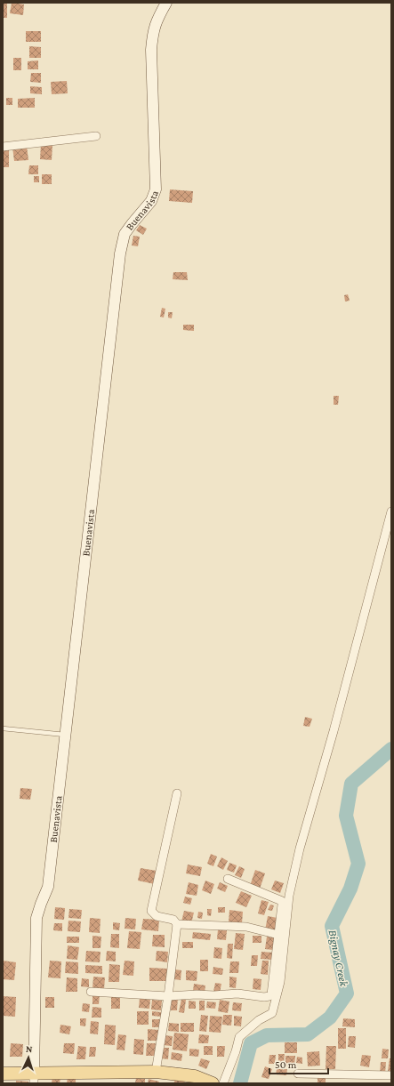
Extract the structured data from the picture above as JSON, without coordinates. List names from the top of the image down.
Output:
{
  "streets": {
    "street": ["Buenavista"]
  },
  "water": ["Bignay Creek"],
  "scale_bar": "50 m",
  "north": "top"
}
